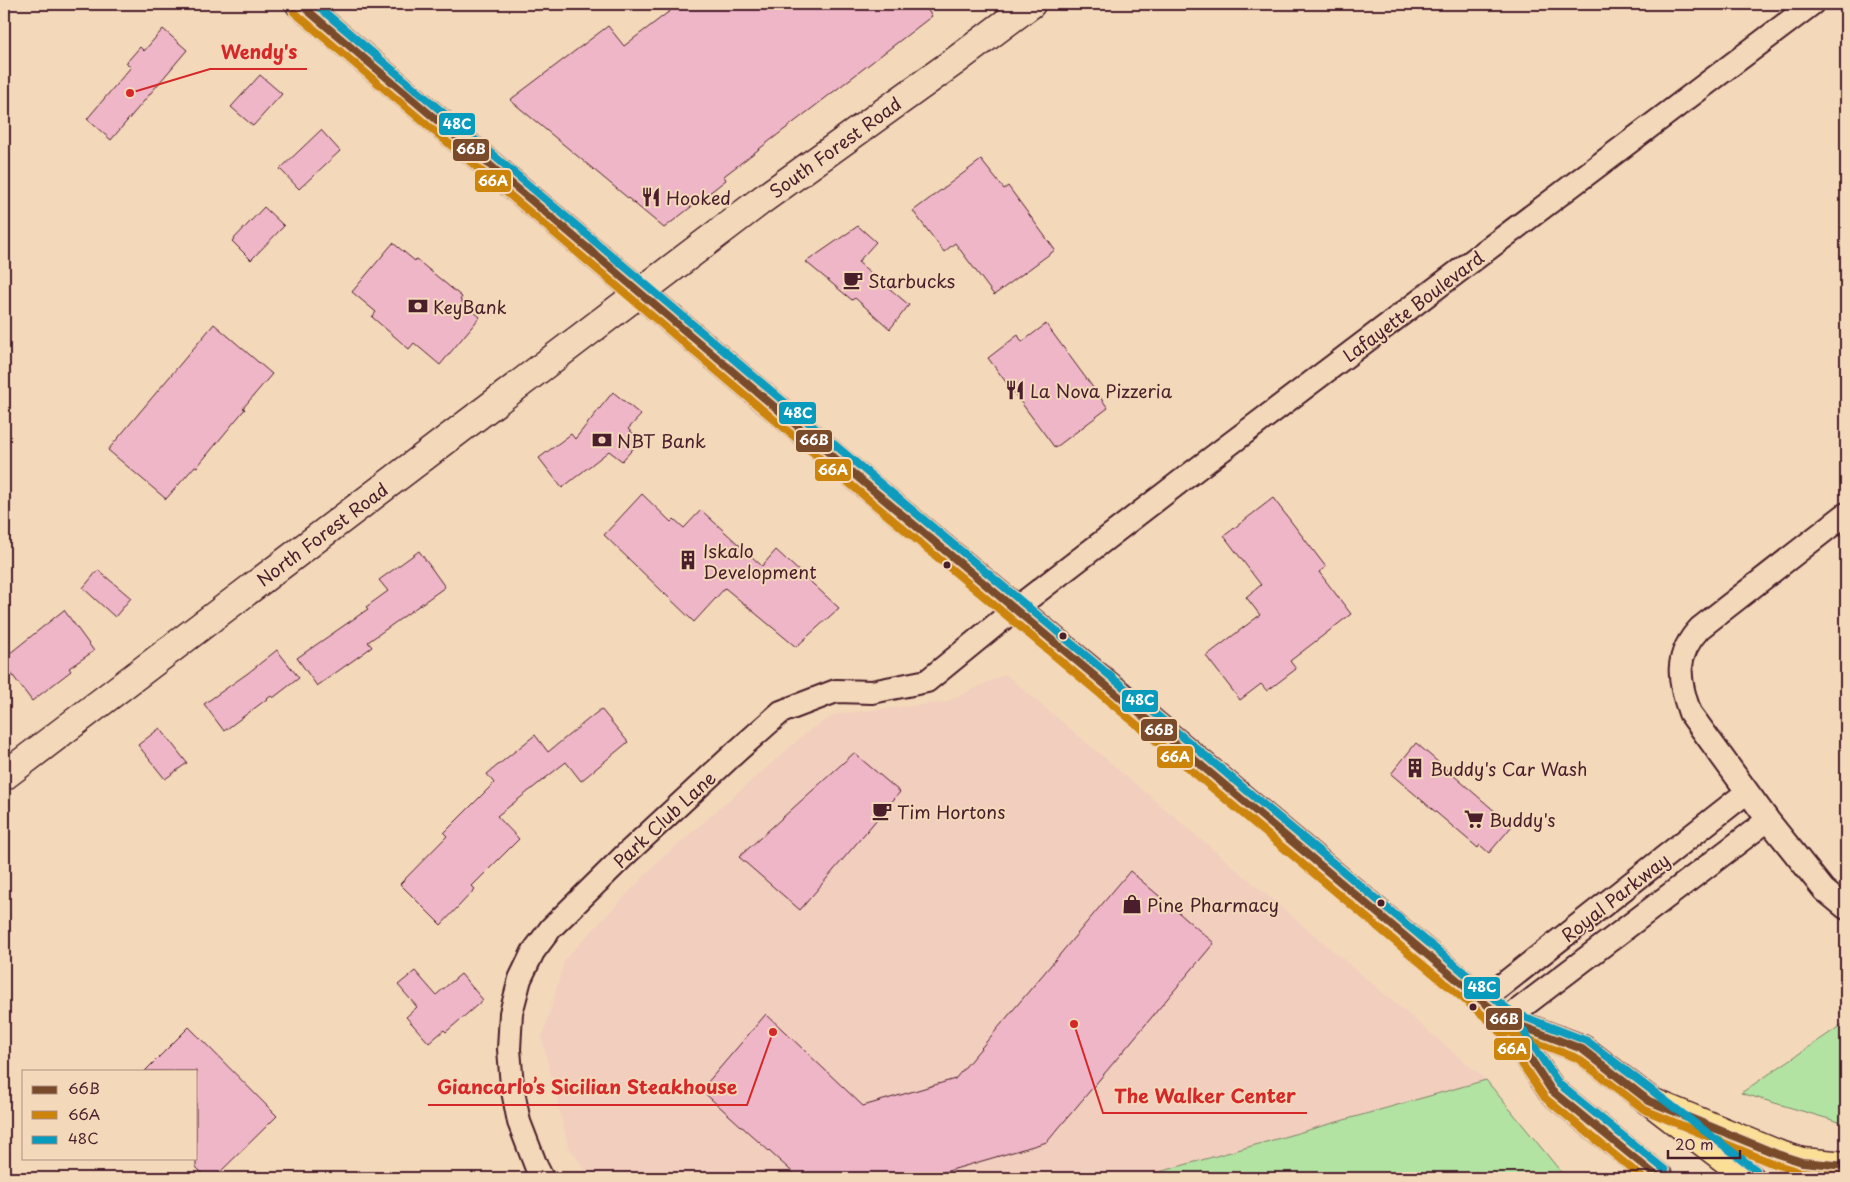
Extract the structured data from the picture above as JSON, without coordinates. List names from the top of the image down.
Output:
{
  "streets": {
    "street": [
      "South Forest Road",
      "Lafayette Boulevard",
      "North Forest Road",
      "Park Club Lane",
      "Royal Parkway"
    ]
  },
  "crossings": [
    ["South Forest Road", "North Forest Road"],
    ["Lafayette Boulevard", "Park Club Lane"]
  ],
  "places": {
    "other": ["Wendy's", "The Walker Center", "Giancarlo’s Sicilian Steakhouse"],
    "restaurant": ["Hooked", "La Nova Pizzeria"],
    "cafe": ["Starbucks", "Tim Hortons"],
    "bank": ["KeyBank", "NBT Bank"],
    "building": ["Iskalo Development", "Buddy's Car Wash"],
    "supermarket": ["Buddy's"],
    "shop": ["Pine Pharmacy"]
  },
  "lines": ["transit line 66B", "transit line 48C", "transit line 66A"],
  "legend": ["66B", "66A", "48C"],
  "scale_bar": "20 m"
}
